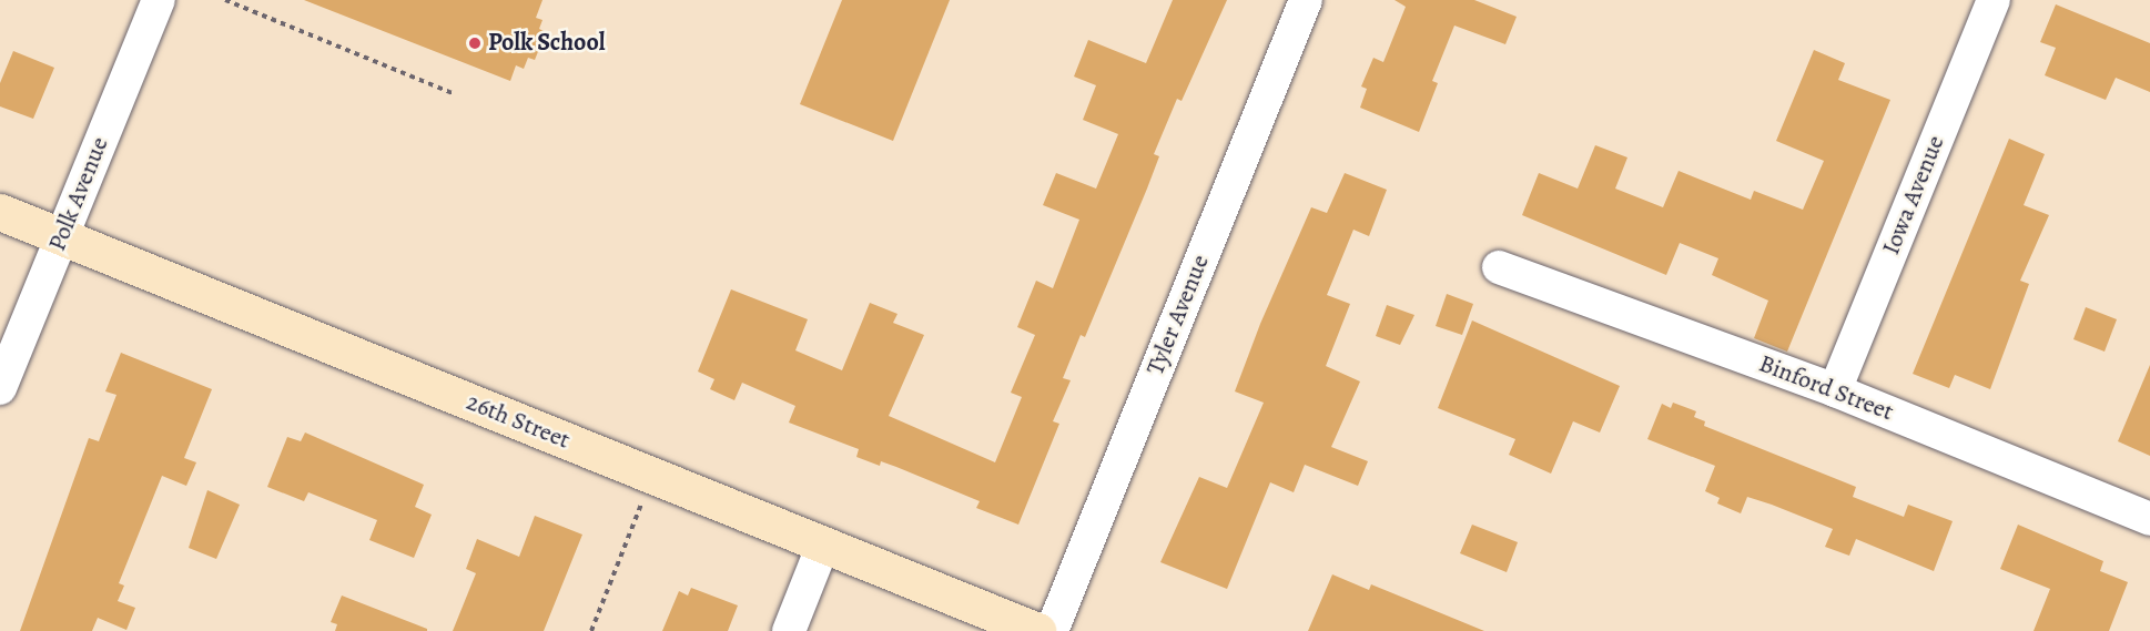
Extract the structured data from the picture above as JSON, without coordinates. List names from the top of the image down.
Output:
{
  "streets": {
    "street": [
      "Polk Avenue",
      "Iowa Avenue",
      "Tyler Avenue",
      "Binford Street",
      "26th Street"
    ]
  },
  "crossings": [
    ["Polk Avenue", "26th Street"],
    ["Iowa Avenue", "Binford Street"]
  ],
  "places": ["Polk School"]
}
